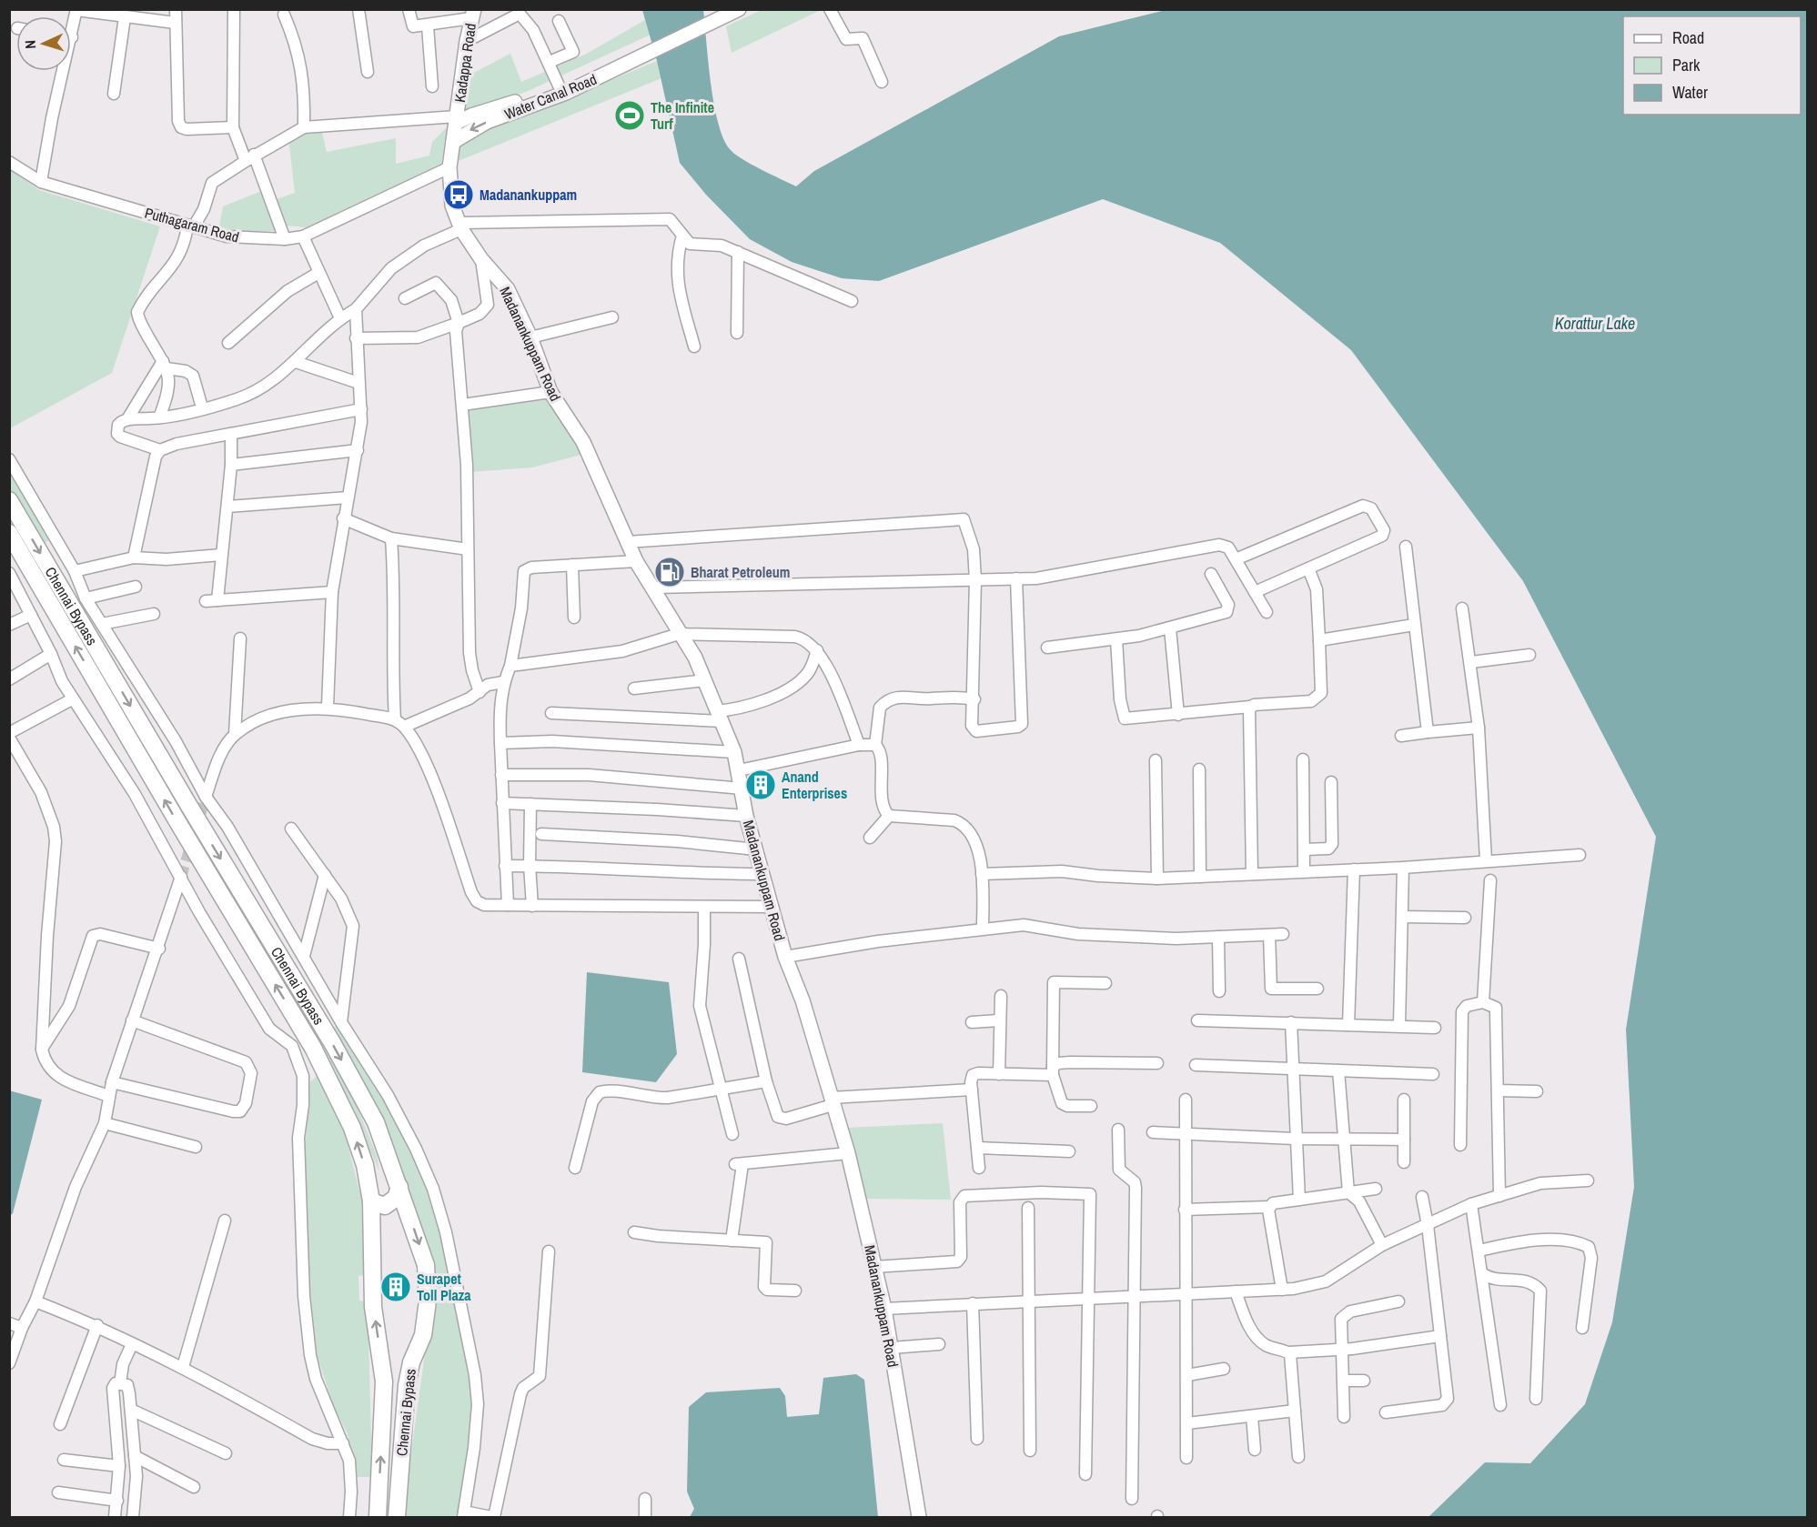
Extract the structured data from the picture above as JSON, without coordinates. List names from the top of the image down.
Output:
{
  "streets": {
    "highway": ["Chennai Bypass"],
    "main road": ["Kadappa Road", "Water Canal Road", "Madanankuppam Road"],
    "street": ["Puthagaram Road"]
  },
  "crossings": [
    ["Kadappa Road", "Water Canal Road"],
    ["Puthagaram Road", "Madanankuppam Road"]
  ],
  "water": ["Korattur Lake"],
  "places": {
    "sports": ["The Infinite Turf"],
    "bus stop": ["Madanankuppam"],
    "fuel station": ["Bharat Petroleum"],
    "building": ["Anand Enterprises", "Surapet Toll Plaza"]
  },
  "legend": ["Road", "Park", "Water"],
  "north": "left"
}
